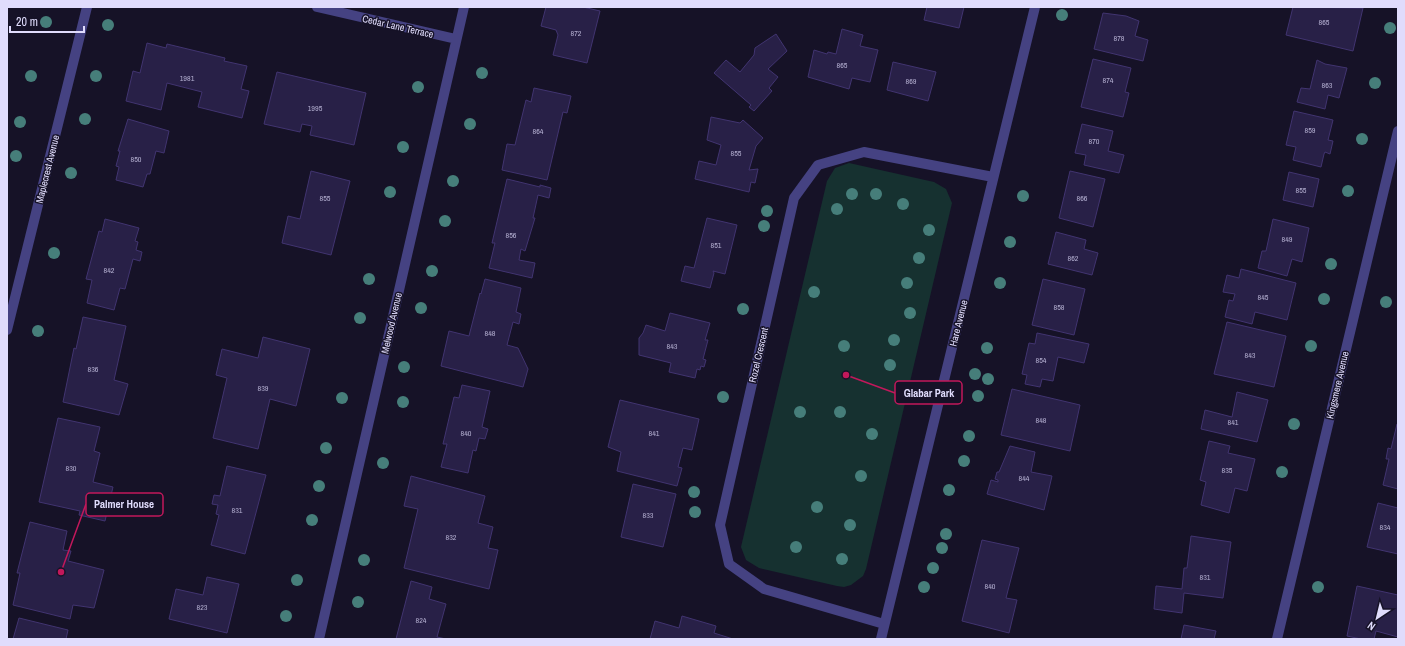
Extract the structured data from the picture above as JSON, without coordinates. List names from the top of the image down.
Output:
{
  "streets": {
    "street": [
      "Cedar Lane Terrace",
      "Maplecrest Avenue",
      "Melwood Avenue",
      "Hare Avenue",
      "Rozel Crescent",
      "Kingsmere Avenue"
    ]
  },
  "crossings": [
    ["Cedar Lane Terrace", "Melwood Avenue"],
    ["Hare Avenue", "Rozel Crescent"]
  ],
  "places": ["Glabar Park", "Palmer House"],
  "house_numbers": [
    "865",
    "872",
    "878",
    "865",
    "1981",
    "874",
    "869",
    "863",
    "1995",
    "859",
    "864",
    "870",
    "855",
    "850",
    "855",
    "855",
    "866",
    "856",
    "849",
    "851",
    "862",
    "842",
    "845",
    "858",
    "848",
    "843",
    "843",
    "854",
    "836",
    "839",
    "848",
    "841",
    "840",
    "841",
    "830",
    "835",
    "844",
    "831",
    "833",
    "834",
    "832",
    "831",
    "840",
    "823",
    "824"
  ],
  "scale_bar": "20 m",
  "north": "bottom left"
}
